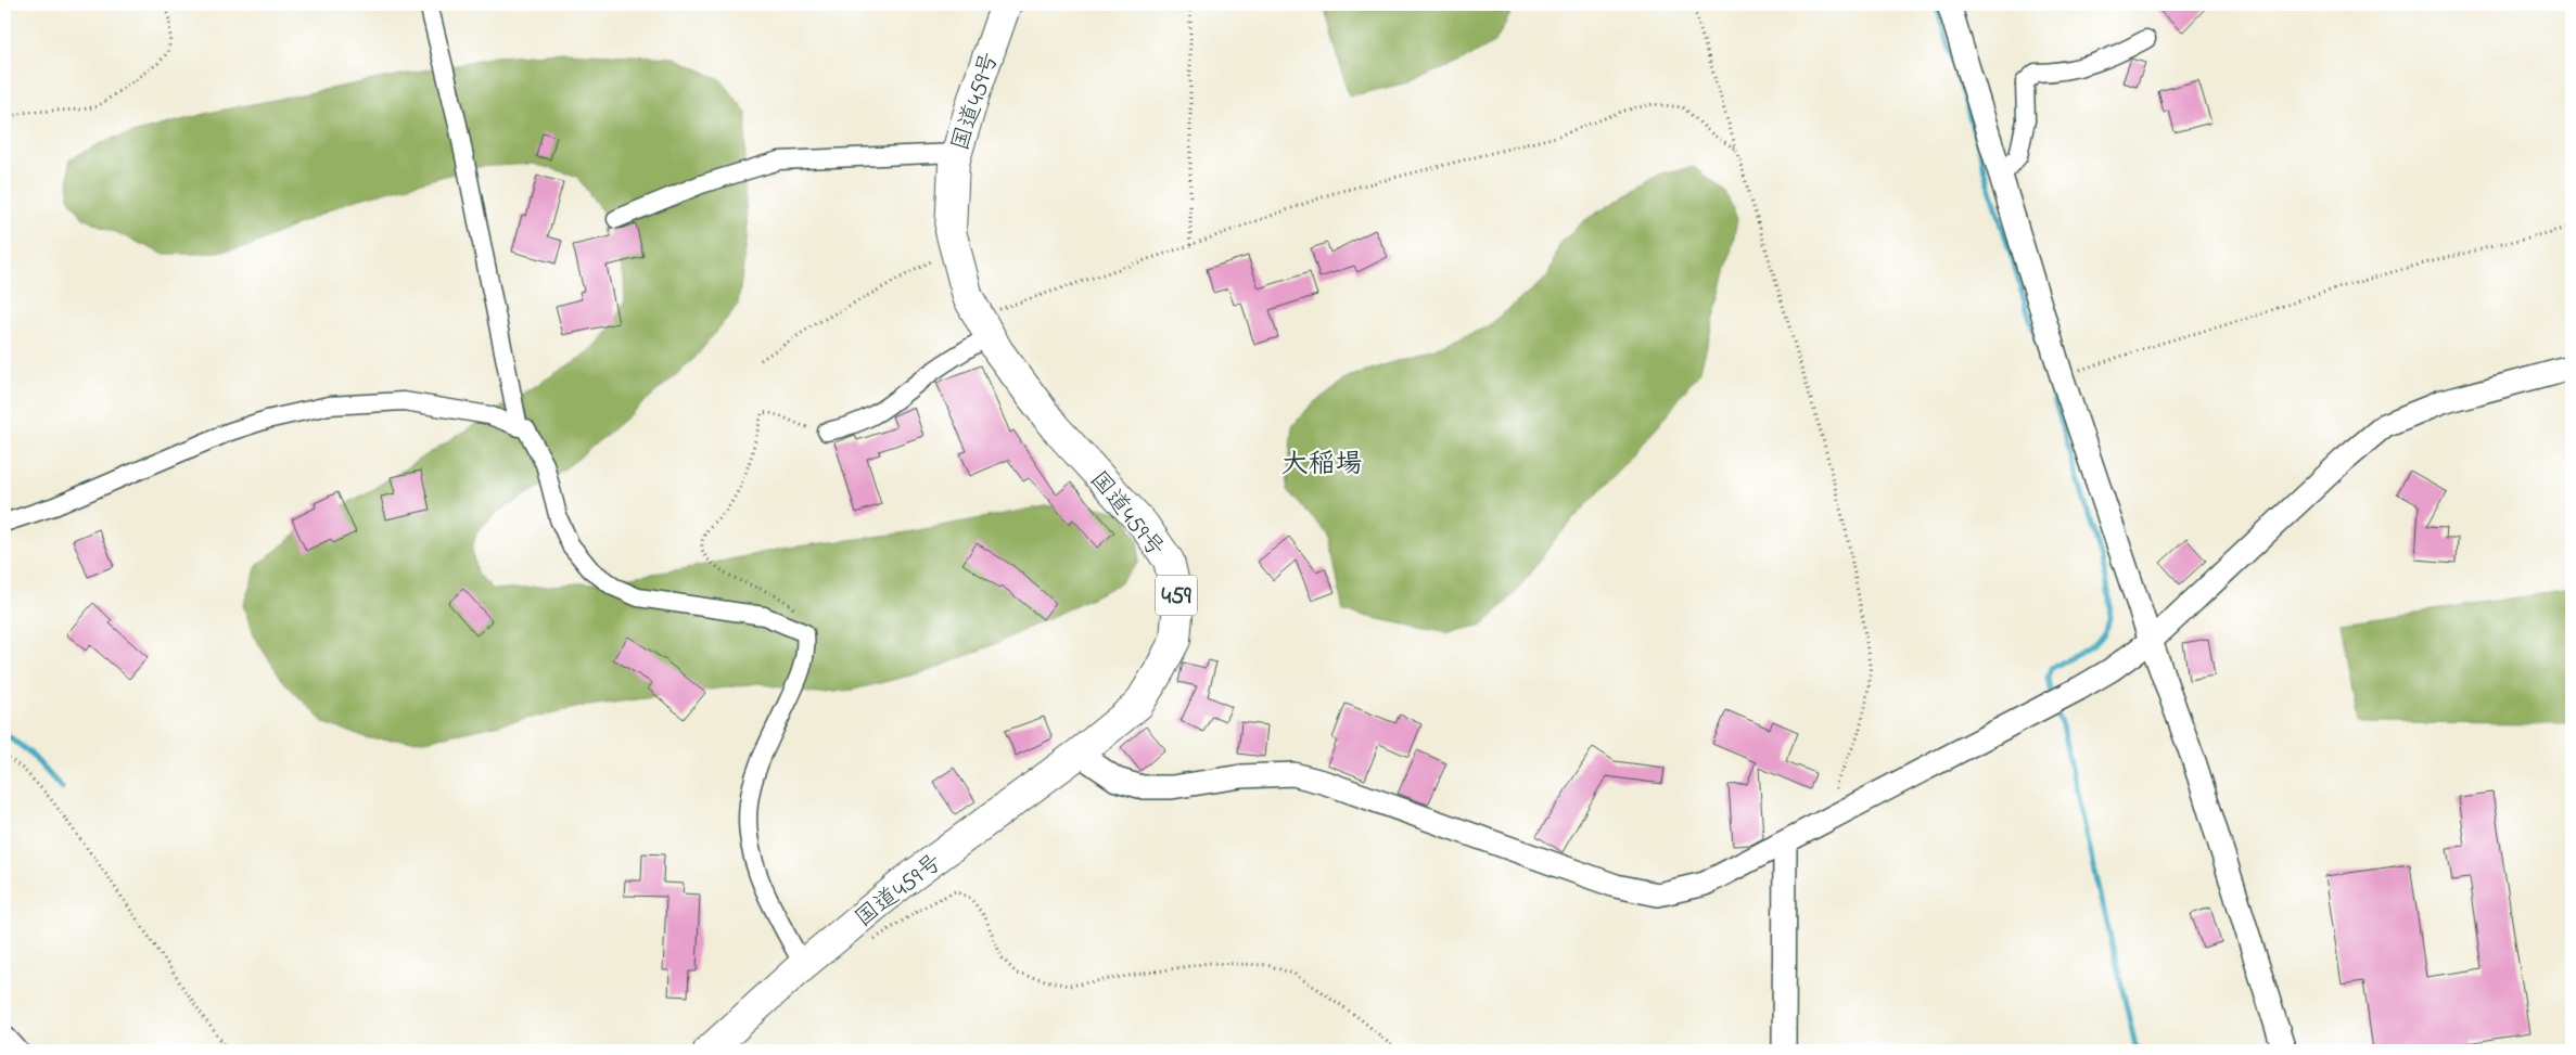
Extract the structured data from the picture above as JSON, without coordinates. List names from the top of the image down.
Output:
{
  "streets": {
    "highway": ["国道459号", "459"]
  },
  "districts": ["大稲場"]
}
